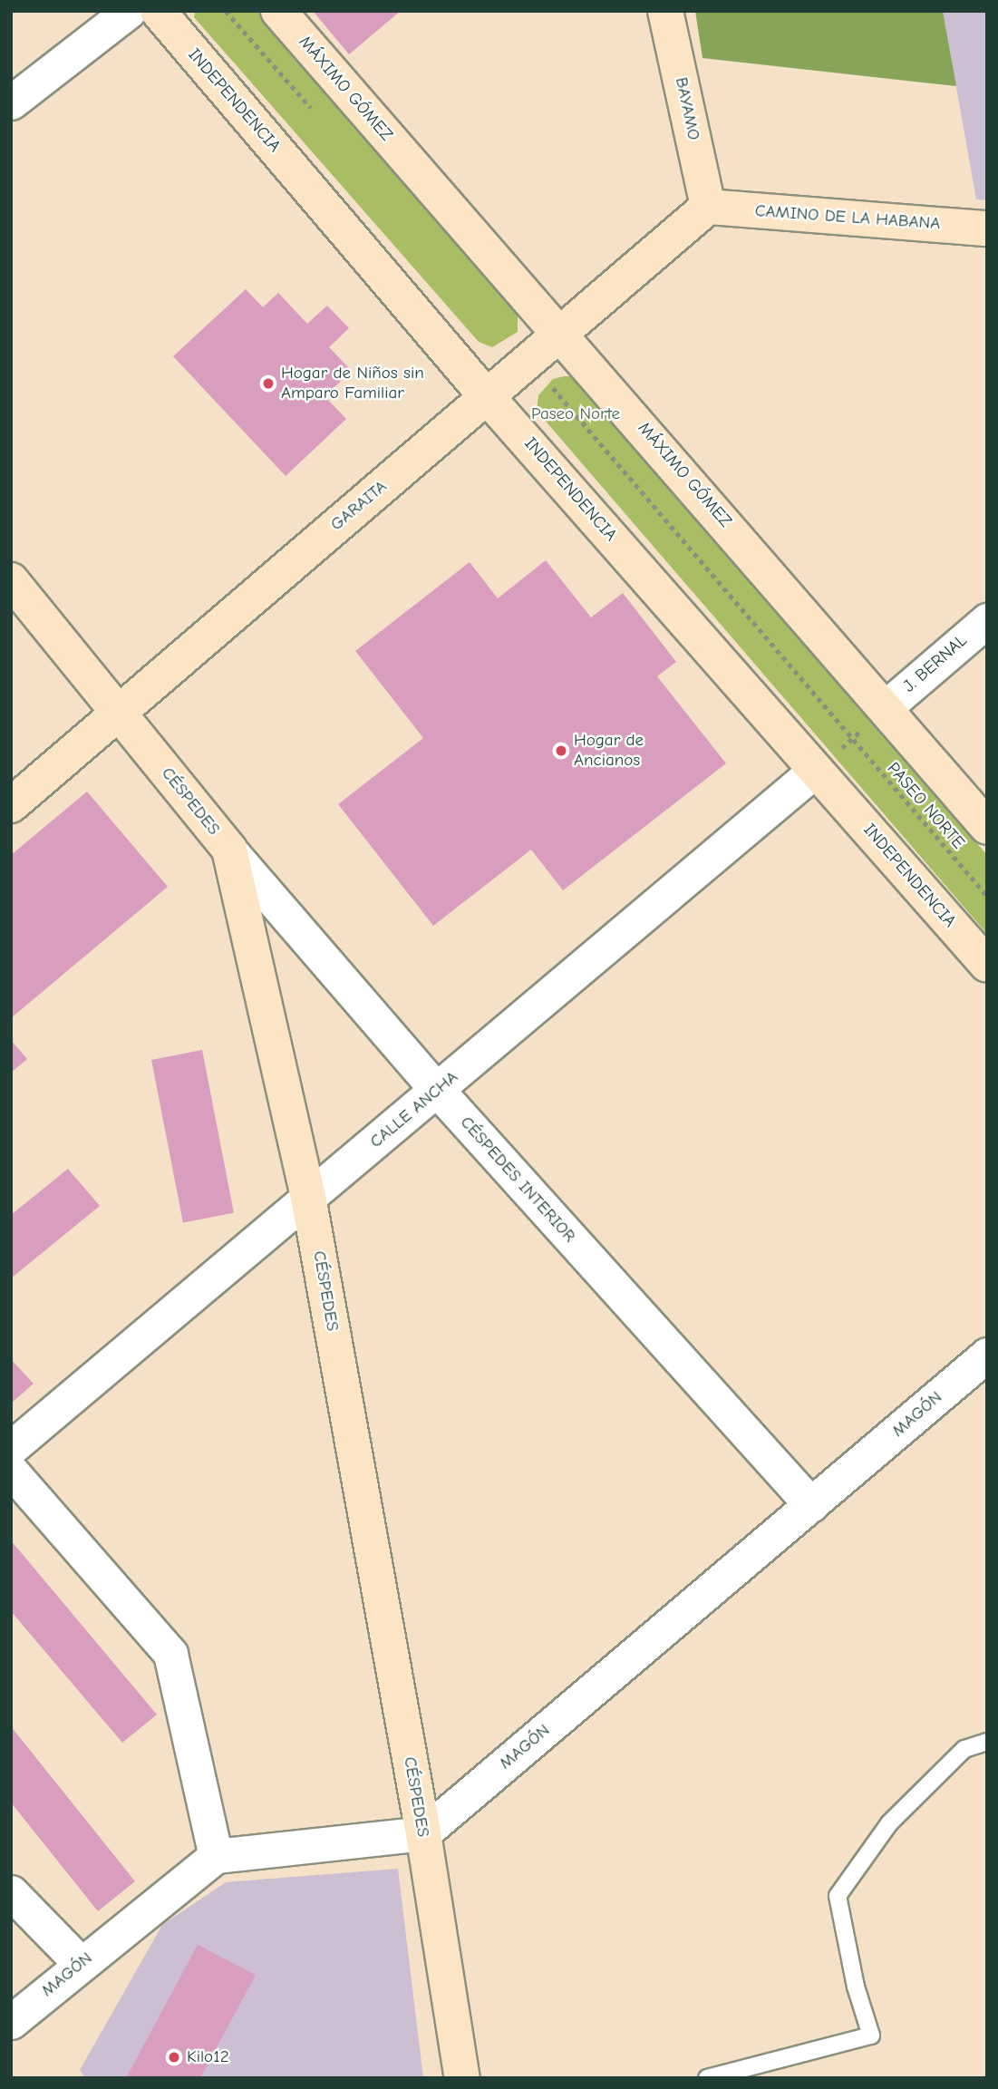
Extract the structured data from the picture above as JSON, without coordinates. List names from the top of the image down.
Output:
{
  "streets": {
    "street": [
      "MÁXIMO GÓMEZ",
      "INDEPENDENCIA",
      "BAYAMO",
      "CAMINO DE LA HABANA",
      "GARAITA",
      "J. BERNAL",
      "CÉSPEDES",
      "CALLE ANCHA",
      "CÉSPEDES INTERIOR",
      "MAGÓN"
    ],
    "path": ["PASEO NORTE"]
  },
  "crossings": [
    ["MÁXIMO GÓMEZ", "GARAITA"],
    ["MÁXIMO GÓMEZ", "J. BERNAL"],
    ["INDEPENDENCIA", "GARAITA"],
    ["INDEPENDENCIA", "CALLE ANCHA"],
    ["BAYAMO", "CAMINO DE LA HABANA"],
    ["BAYAMO", "GARAITA"],
    ["CAMINO DE LA HABANA", "GARAITA"],
    ["GARAITA", "CÉSPEDES"],
    ["GARAITA", "PASEO NORTE"],
    ["CÉSPEDES", "CALLE ANCHA"],
    ["CÉSPEDES", "CÉSPEDES INTERIOR"],
    ["CÉSPEDES", "MAGÓN"],
    ["CALLE ANCHA", "CÉSPEDES INTERIOR"],
    ["CÉSPEDES INTERIOR", "MAGÓN"]
  ],
  "parks": ["Paseo Norte"],
  "places": ["Hogar de Niños sin Amparo Familiar", "Hogar de Ancianos", "Kilo12"]
}
